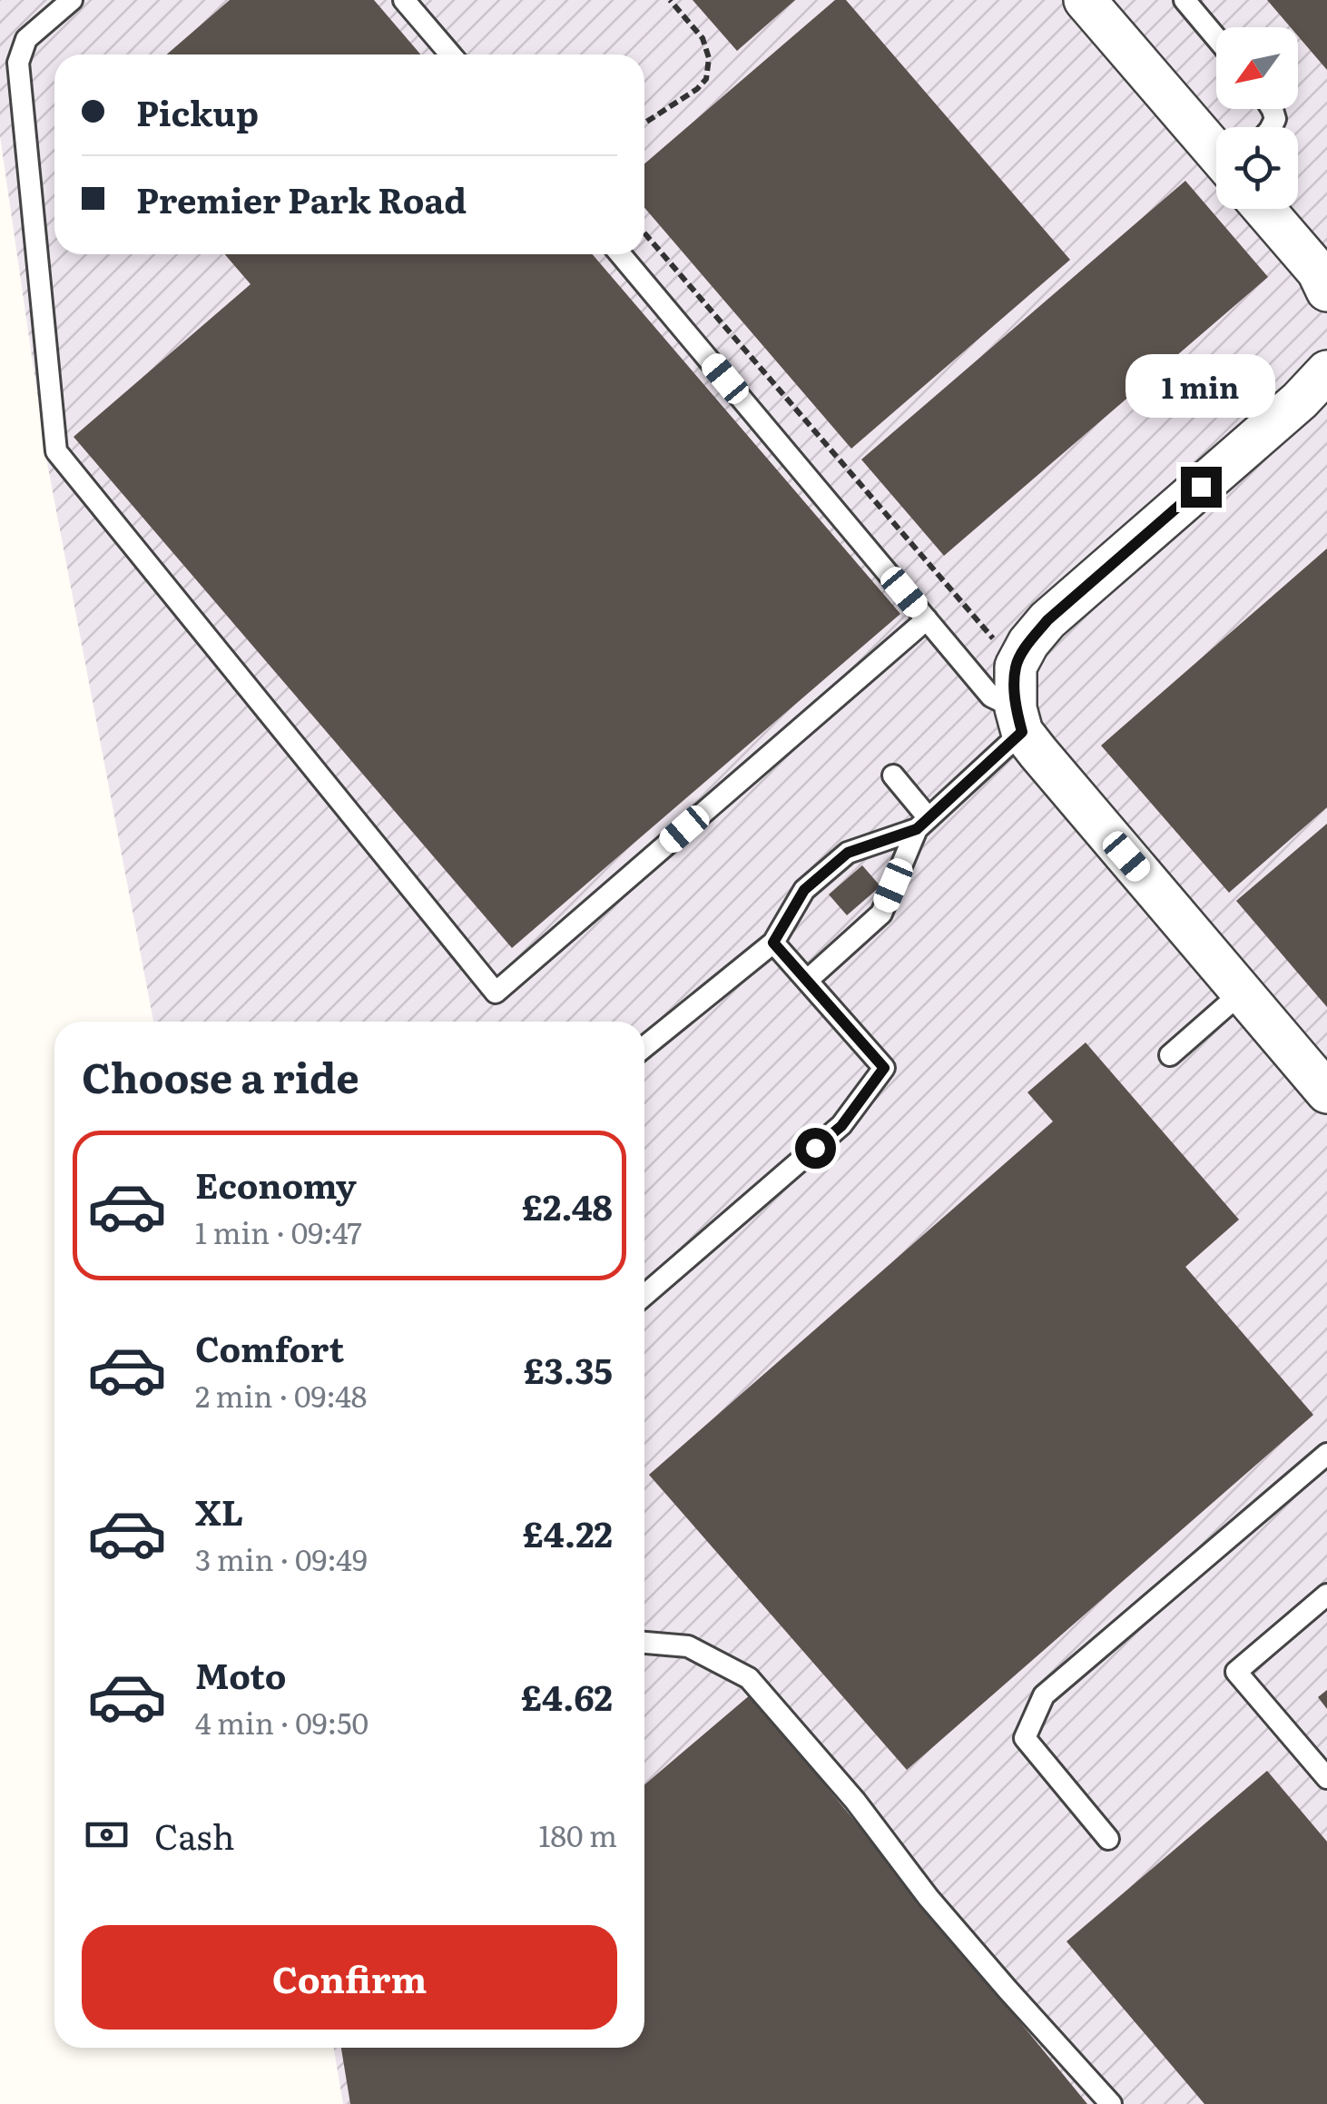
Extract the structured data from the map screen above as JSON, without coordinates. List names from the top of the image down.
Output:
{
  "north": "bottom left",
  "page": {
    "banner": ["Pickup", "Premier Park Road"],
    "bubble": "1 min",
    "heading": "Choose a ride",
    "list": [
      {
        "name": "Economy",
        "note": "1 min · 09:47",
        "value": "£2.48"
      },
      {
        "name": "Comfort",
        "note": "2 min · 09:48",
        "value": "£3.35"
      },
      {
        "name": "XL",
        "note": "3 min · 09:49",
        "value": "£4.22"
      },
      {
        "name": "Moto",
        "note": "4 min · 09:50",
        "value": "£4.62"
      }
    ],
    "pay": ["Cash", "180 m"],
    "buttons": "Confirm"
  }
}
